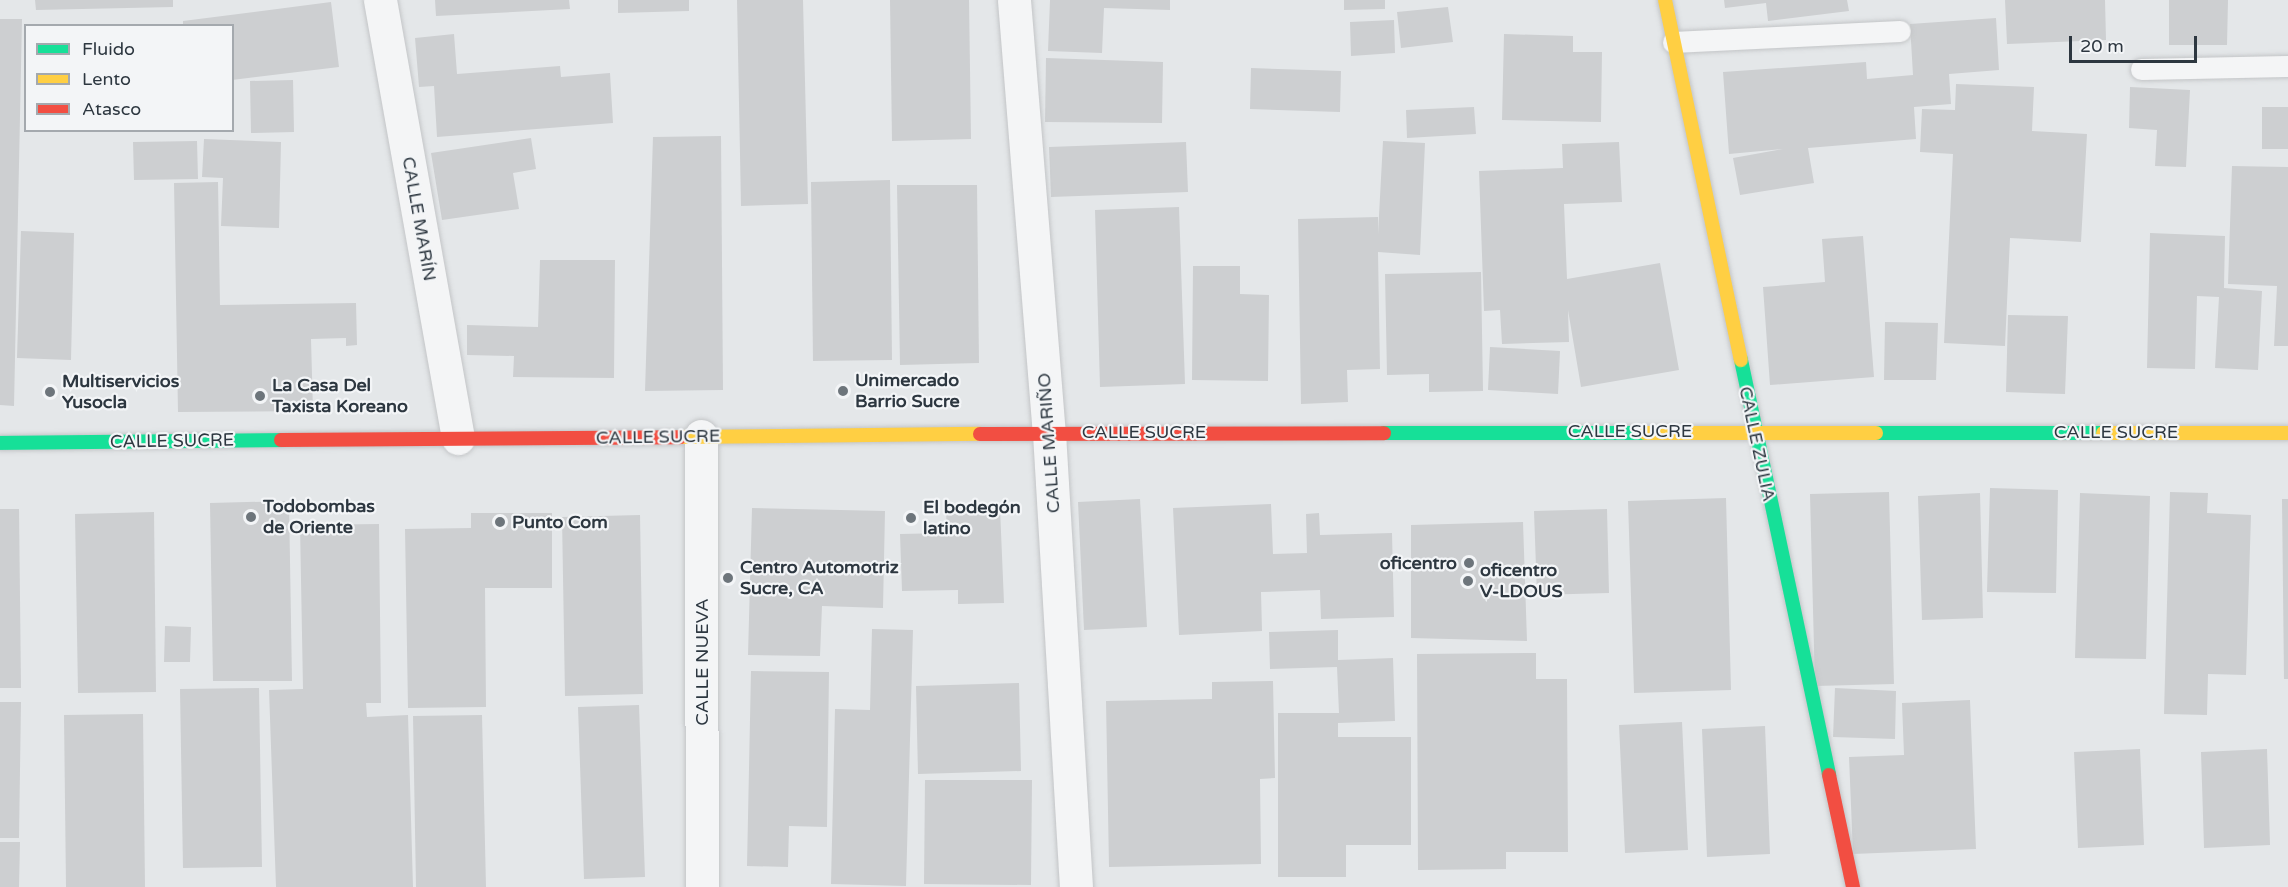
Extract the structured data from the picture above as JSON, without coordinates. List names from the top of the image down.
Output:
{
  "streets": {
    "street": [
      "CALLE MARÍN",
      "CALLE SUCRE",
      "CALLE MARIÑO",
      "CALLE ZULIA",
      "CALLE NUEVA"
    ]
  },
  "crossings": [
    ["CALLE MARÍN", "CALLE SUCRE"],
    ["CALLE SUCRE", "CALLE MARIÑO"],
    ["CALLE SUCRE", "CALLE ZULIA"],
    ["CALLE SUCRE", "CALLE NUEVA"]
  ],
  "places": [
    "Unimercado Barrio Sucre",
    "Multiservicios Yusocla",
    "La Casa Del Taxista Koreano",
    "Todobombas de Oriente",
    "El bodegón latino",
    "Punto Com",
    "oficentro",
    "Centro Automotriz Sucre, CA",
    "oficentro V-LDOUS"
  ],
  "legend": ["Fluido", "Lento", "Atasco"],
  "scale_bar": "20 m"
}
